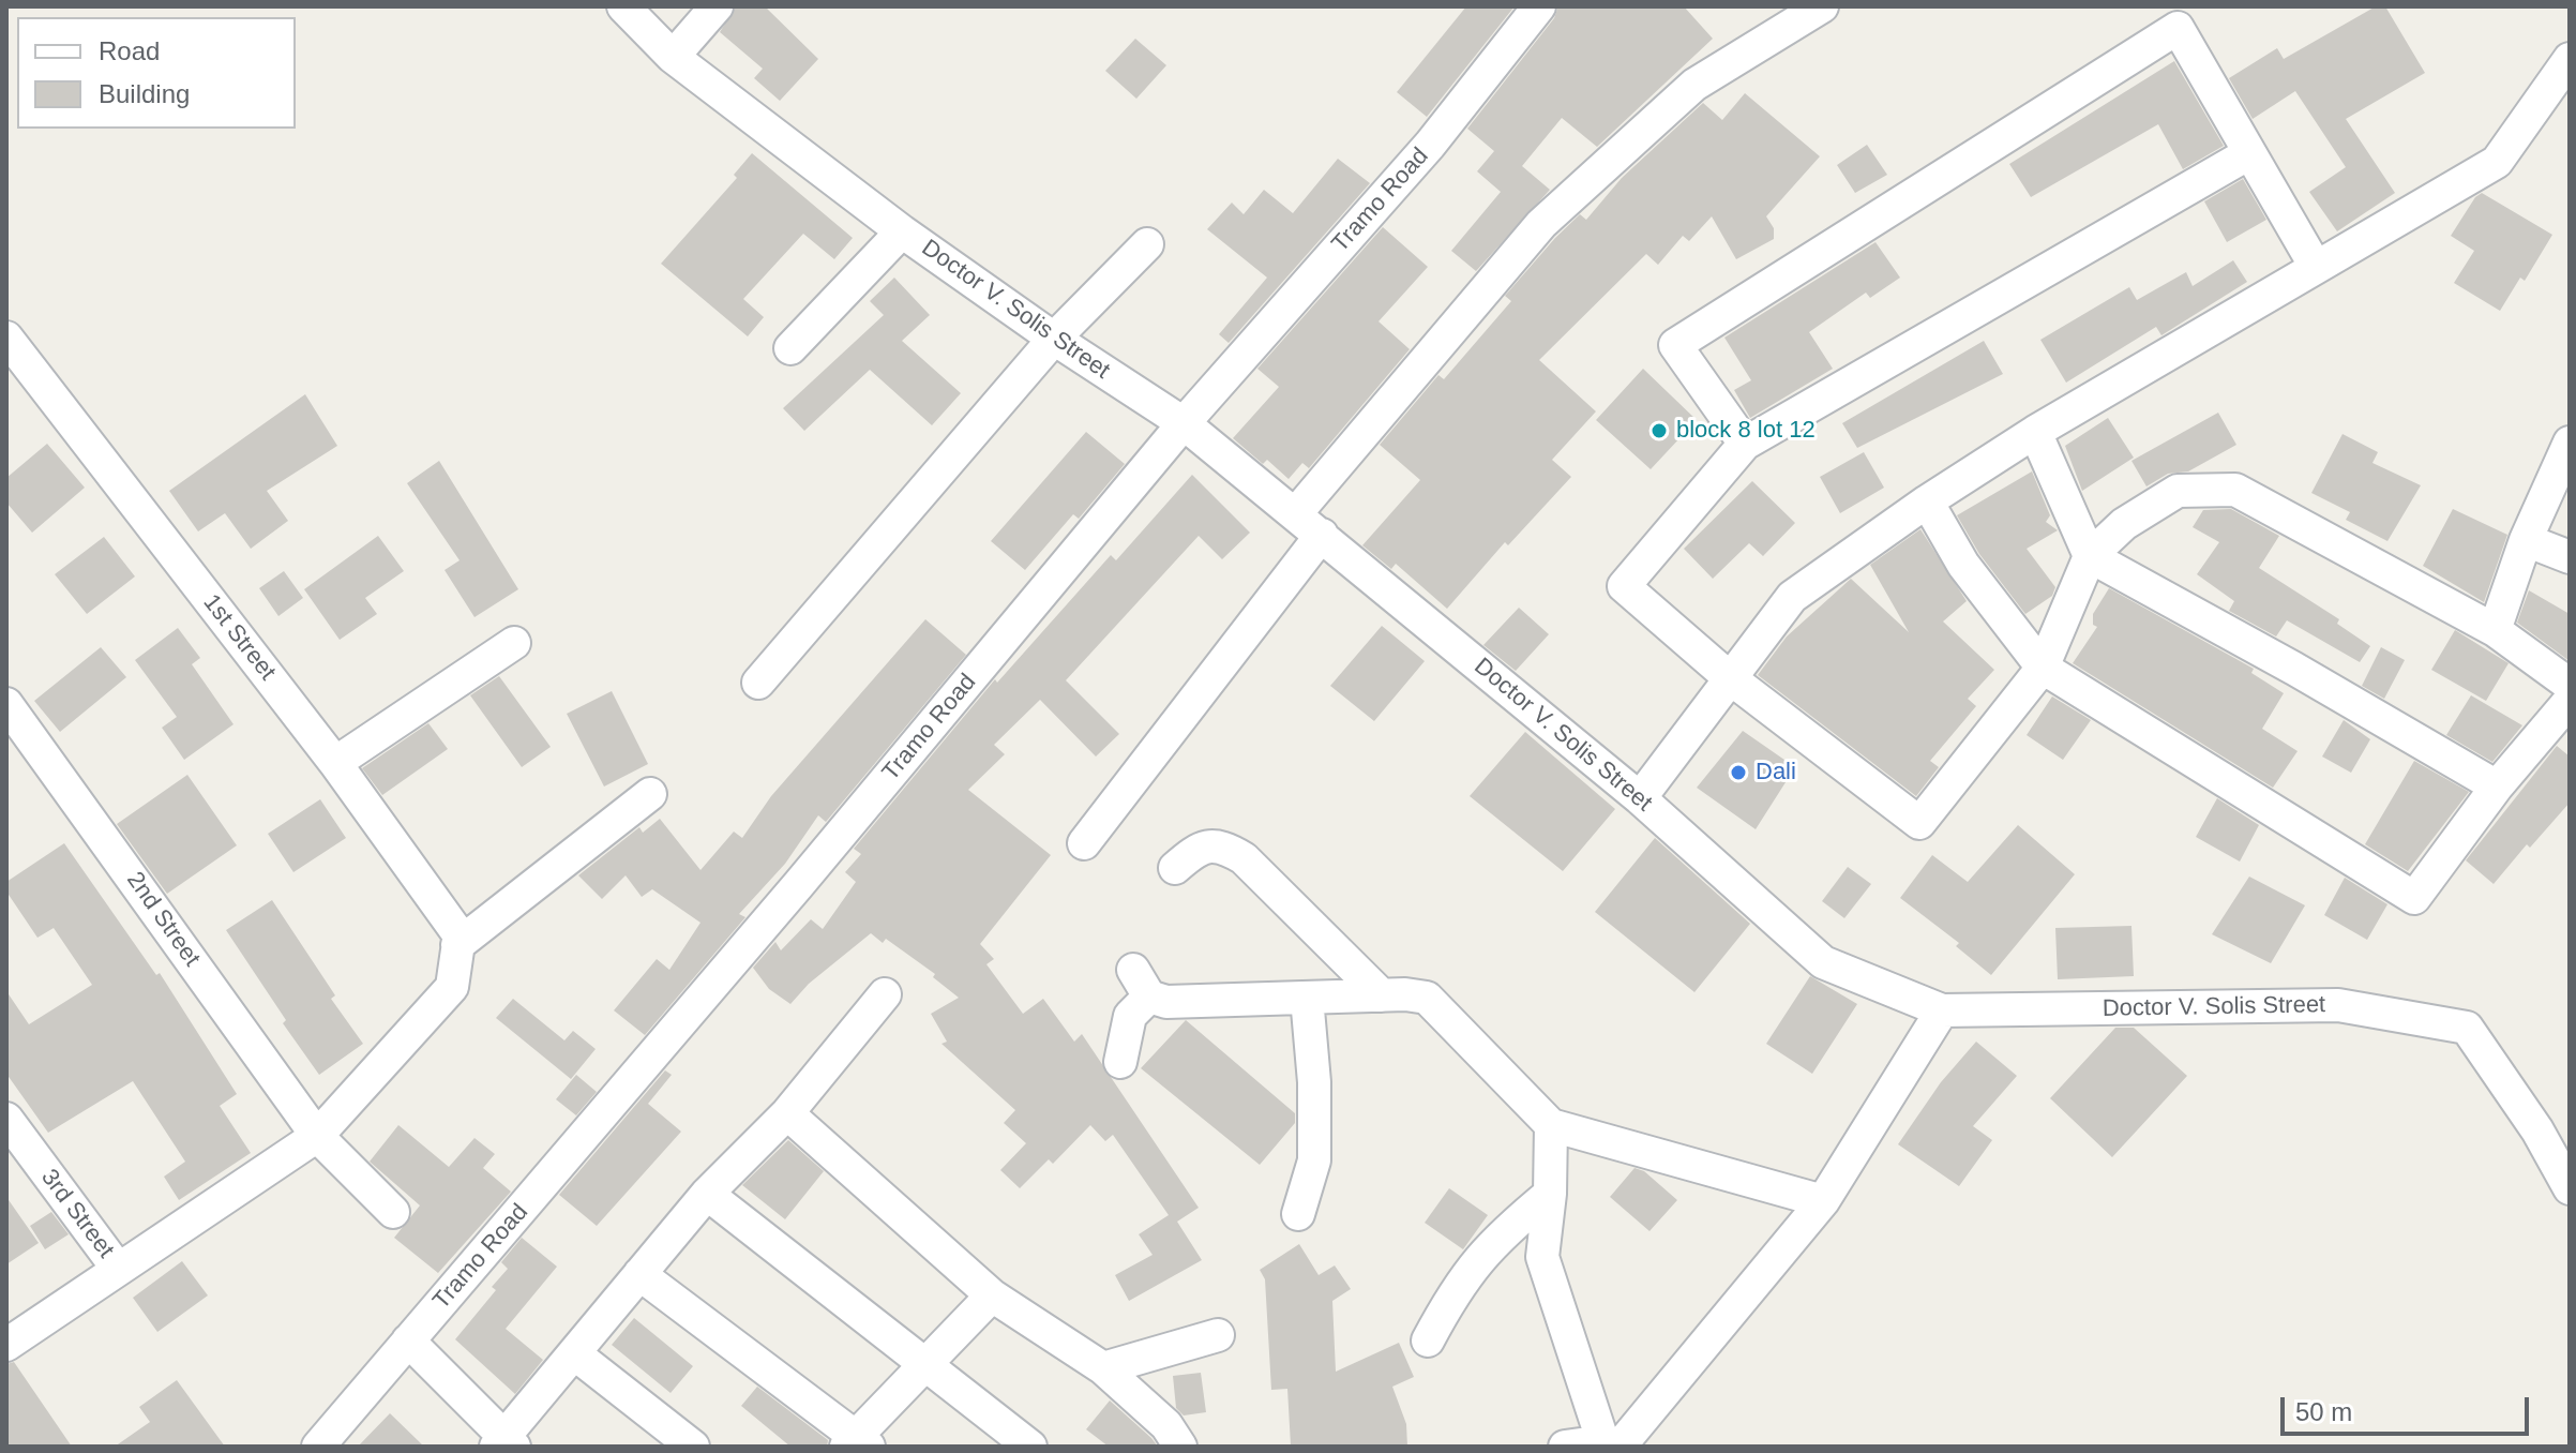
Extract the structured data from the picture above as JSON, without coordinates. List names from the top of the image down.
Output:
{
  "streets": {
    "street": [
      "Tramo Road",
      "Doctor V. Solis Street",
      "1st Street",
      "2nd Street",
      "3rd Street"
    ]
  },
  "crossings": [
    ["Tramo Road", "Doctor V. Solis Street"]
  ],
  "places": ["block 8 lot 12", "Dali"],
  "legend": ["Road", "Building"],
  "scale_bar": "50 m"
}
